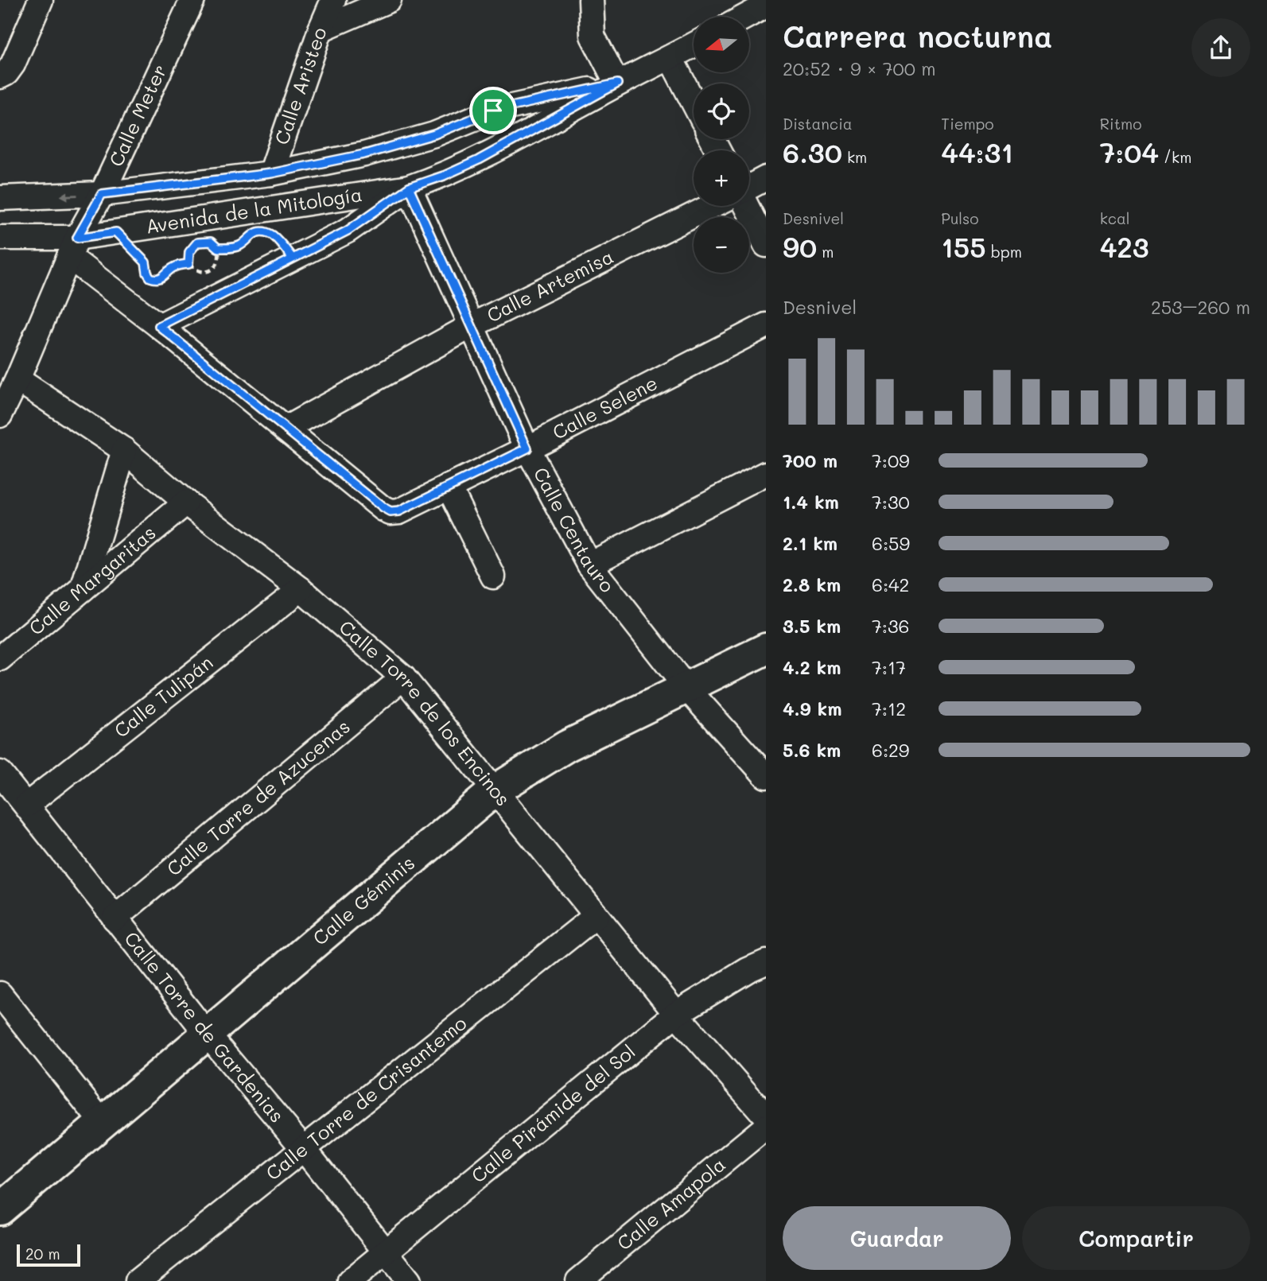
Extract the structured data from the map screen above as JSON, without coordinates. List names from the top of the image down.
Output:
{
  "streets": {
    "street": [
      "Calle Aristeo",
      "Calle Meter",
      "Avenida de la Mitología",
      "Calle Artemisa",
      "Calle Selene",
      "Calle Centauro",
      "Calle Margaritas",
      "Calle Tulipán",
      "Calle Torre de los Encinos",
      "Calle Torre de Azucenas",
      "Calle Géminis",
      "Calle Torre de Gardenias",
      "Calle Torre de Crisantemo",
      "Calle Pirámide del Sol",
      "Calle Amapola"
    ]
  },
  "crossings": [
    ["Calle Aristeo", "Avenida de la Mitología"],
    ["Calle Meter", "Avenida de la Mitología"],
    ["Calle Meter", "Calle Selene"],
    ["Calle Meter", "Calle Torre de los Encinos"],
    ["Avenida de la Mitología", "Calle Selene"],
    ["Avenida de la Mitología", "Calle Centauro"],
    ["Calle Artemisa", "Calle Selene"],
    ["Calle Artemisa", "Calle Centauro"],
    ["Calle Selene", "Calle Centauro"],
    ["Calle Centauro", "Calle Géminis"],
    ["Calle Margaritas", "Calle Torre de los Encinos"],
    ["Calle Tulipán", "Calle Torre de los Encinos"],
    ["Calle Tulipán", "Calle Torre de Gardenias"],
    ["Calle Torre de los Encinos", "Calle Torre de Azucenas"],
    ["Calle Torre de los Encinos", "Calle Géminis"],
    ["Calle Torre de los Encinos", "Calle Torre de Crisantemo"],
    ["Calle Torre de los Encinos", "Calle Pirámide del Sol"],
    ["Calle Torre de Azucenas", "Calle Torre de Gardenias"],
    ["Calle Géminis", "Calle Torre de Gardenias"],
    ["Calle Torre de Gardenias", "Calle Torre de Crisantemo"],
    ["Calle Torre de Gardenias", "Calle Pirámide del Sol"]
  ],
  "scale_bar": "20 m",
  "north": "left",
  "page": {
    "heading": ["Carrera nocturna", "20:52 · 9 × 700 m"],
    "map_buttons": ["+", "−"],
    "stats": [
      ["Distancia", "6.30 km"],
      ["Tiempo", "44:31"],
      ["Ritmo", "7:04 /km"],
      ["Desnivel", "90 m"],
      ["Pulso", "155 bpm"],
      ["kcal", "423"]
    ],
    "chart": ["Desnivel", "253–260 m"],
    "list": [
      {
        "name": "700 m",
        "note": "7:09"
      },
      {
        "name": "1.4 km",
        "note": "7:30"
      },
      {
        "name": "2.1 km",
        "note": "6:59"
      },
      {
        "name": "2.8 km",
        "note": "6:42"
      },
      {
        "name": "3.5 km",
        "note": "7:36"
      },
      {
        "name": "4.2 km",
        "note": "7:17"
      },
      {
        "name": "4.9 km",
        "note": "7:12"
      },
      {
        "name": "5.6 km",
        "note": "6:29"
      }
    ],
    "buttons": ["Guardar", "Compartir"],
    "scale": "20 m"
  }
}
